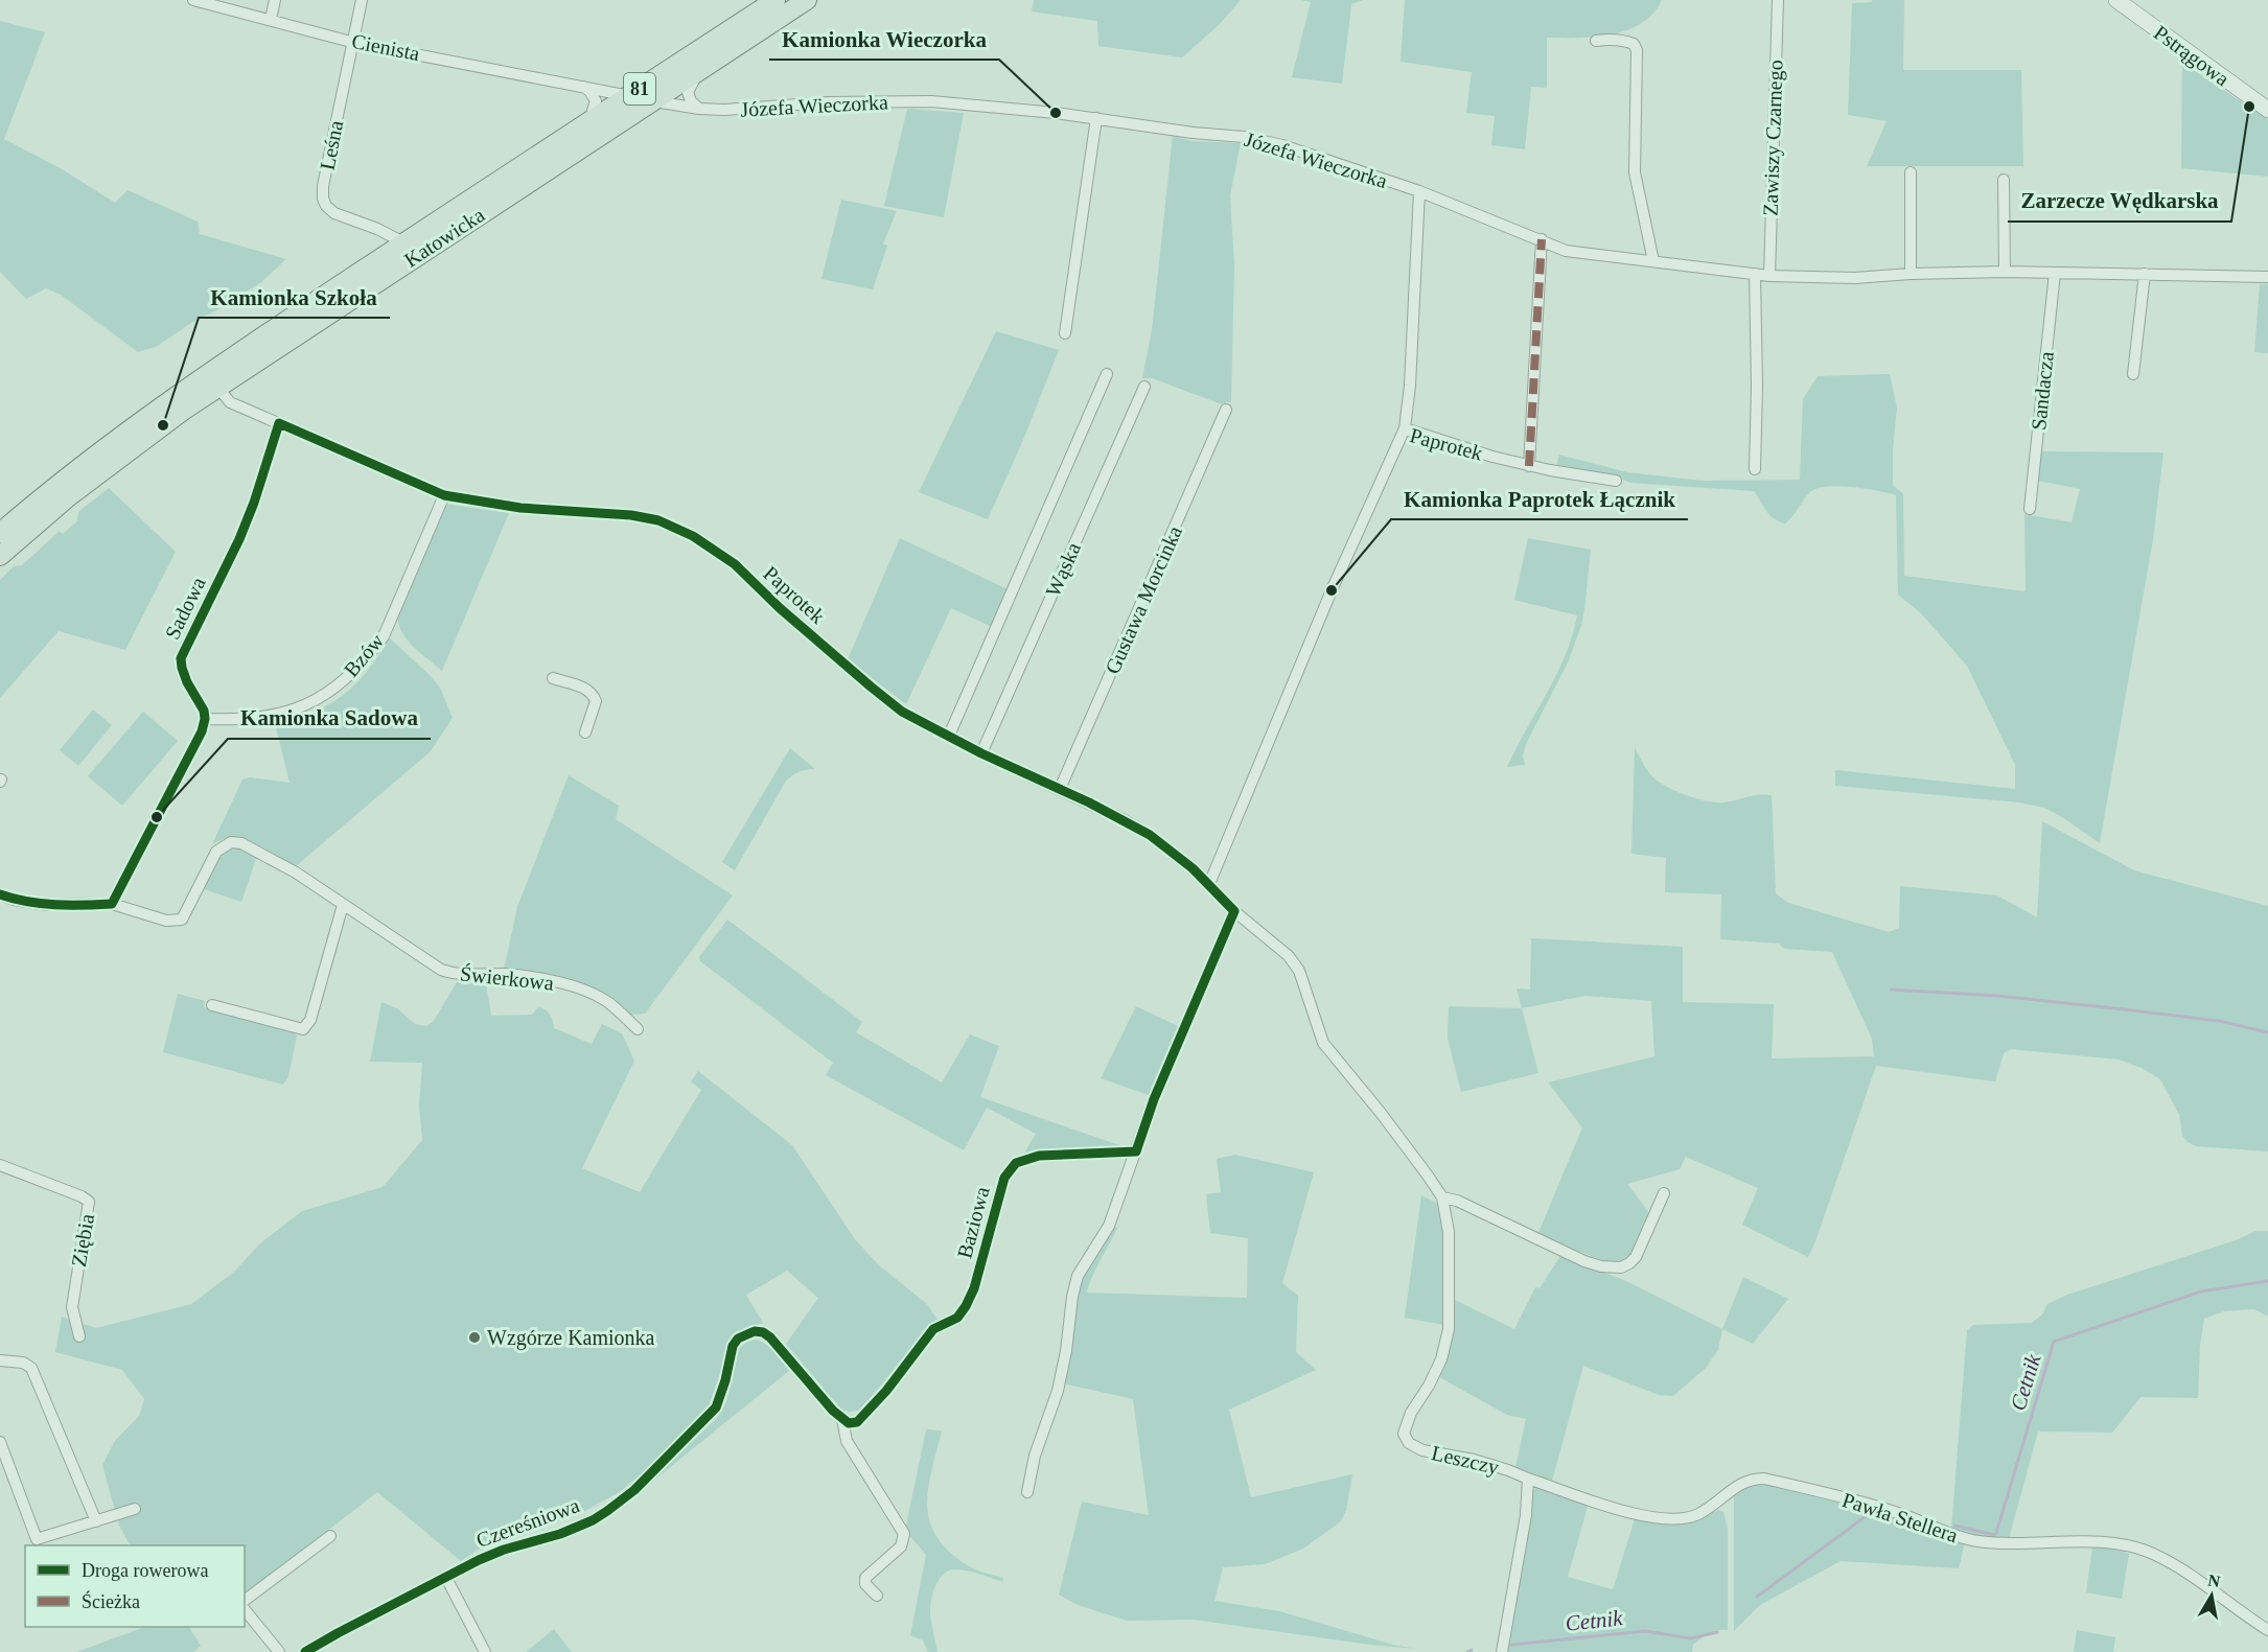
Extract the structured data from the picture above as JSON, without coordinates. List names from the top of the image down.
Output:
{
  "streets": {
    "main road": ["81", "Katowicka"],
    "street": [
      "Cienista",
      "Pstrągowa",
      "Józefa Wieczorka",
      "Zawiszy Czarnego",
      "Leśna",
      "Sandacza",
      "Paprotek",
      "Wąska",
      "Gustawa Morcinka",
      "Sadowa",
      "Bzów",
      "Świerkowa",
      "Baziowa",
      "Ziębia",
      "Leszczy",
      "Pawła Stellera",
      "Czereśniowa"
    ]
  },
  "crossings": [
    ["Cienista", "Leśna"],
    ["Cienista", "Katowicka"],
    ["Józefa Wieczorka", "Zawiszy Czarnego"],
    ["Józefa Wieczorka", "Katowicka"],
    ["Leśna", "Katowicka"],
    ["Katowicka", "Paprotek"],
    ["Paprotek", "Wąska"],
    ["Paprotek", "Gustawa Morcinka"],
    ["Paprotek", "Sadowa"],
    ["Paprotek", "Bzów"],
    ["Paprotek", "Leszczy"],
    ["Sadowa", "Bzów"],
    ["Baziowa", "Czereśniowa"],
    ["Leszczy", "Pawła Stellera"]
  ],
  "water": ["Cetnik"],
  "places": [
    "Zarzecze Wędkarska",
    "Kamionka Wieczorka",
    "Kamionka Szkoła",
    "Kamionka Paprotek Łącznik",
    "Kamionka Sadowa",
    "Wzgórze Kamionka"
  ],
  "legend": ["Droga rowerowa", "Ścieżka"],
  "north": "top"
}
